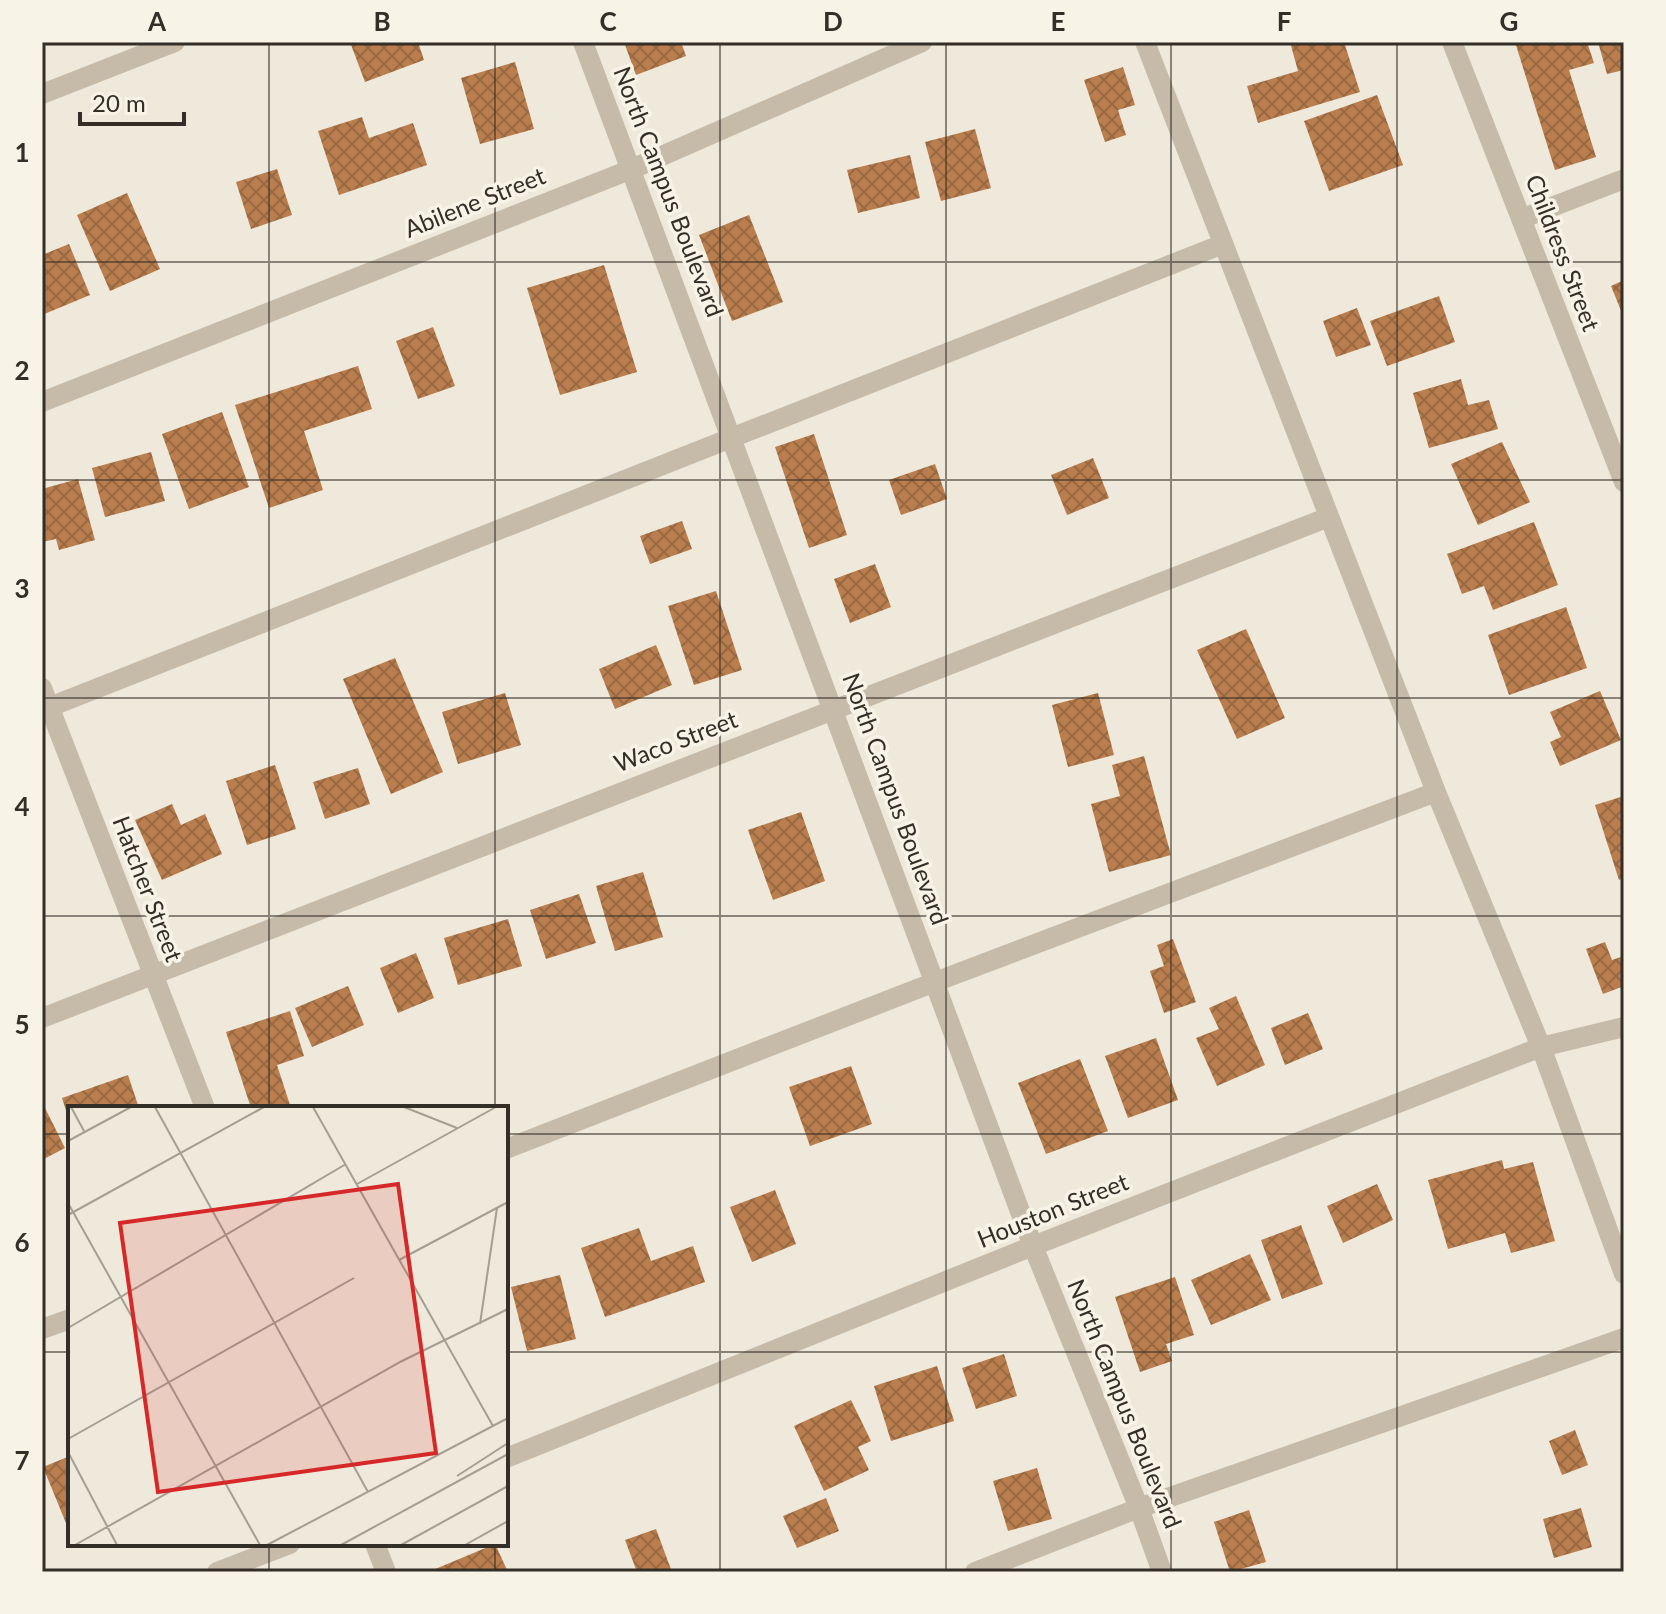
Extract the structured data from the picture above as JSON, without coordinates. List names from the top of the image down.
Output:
{
  "streets": {
    "street": [
      "North Campus Boulevard",
      "Abilene Street",
      "Childress Street",
      "Waco Street",
      "Hatcher Street",
      "Houston Street"
    ]
  },
  "crossings": [
    ["North Campus Boulevard", "Abilene Street"],
    ["North Campus Boulevard", "Waco Street"],
    ["North Campus Boulevard", "Houston Street"],
    ["Waco Street", "Hatcher Street"]
  ],
  "scale_bar": "20 m",
  "grid": {
    "columns": [
      "A",
      "B",
      "C",
      "D",
      "E",
      "F",
      "G"
    ],
    "rows": [
      "1",
      "2",
      "3",
      "4",
      "5",
      "6",
      "7"
    ]
  }
}
